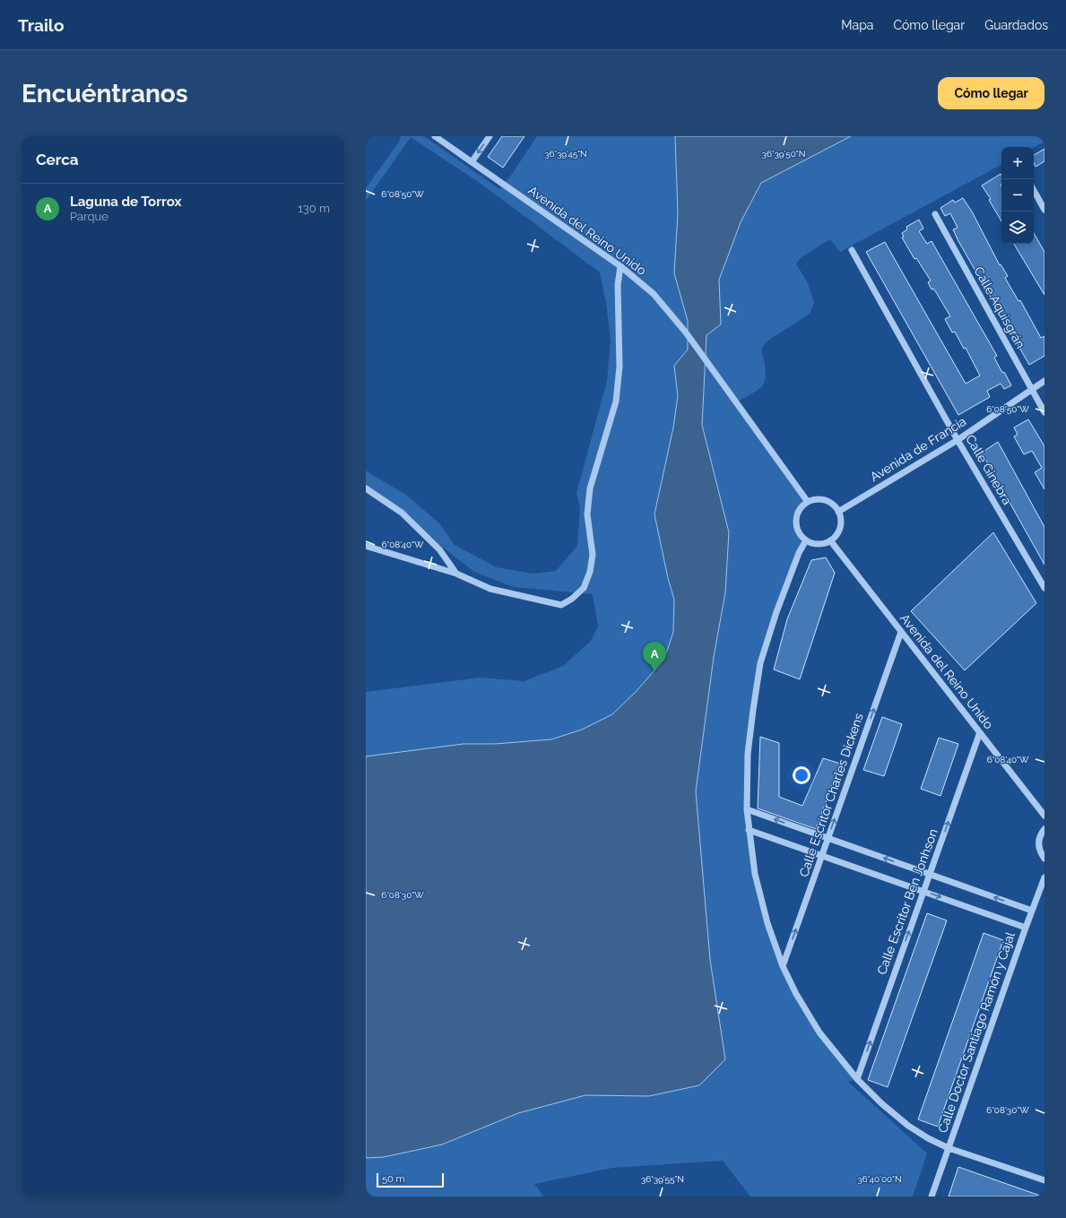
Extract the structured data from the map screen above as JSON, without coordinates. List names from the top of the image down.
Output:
{
  "streets": {
    "street": [
      "Avenida del Reino Unido",
      "Calle Aquisgrán",
      "Avenida de Francia",
      "Calle Ginebra",
      "Calle Escritor Charles Dickens",
      "Calle Escritor Ben Jonhson",
      "Calle Doctor Santiago Ramón y Cajal"
    ]
  },
  "crossings": [
    ["Avenida del Reino Unido", "Avenida de Francia"],
    ["Avenida del Reino Unido", "Calle Escritor Charles Dickens"],
    ["Avenida del Reino Unido", "Calle Escritor Ben Jonhson"],
    ["Calle Aquisgrán", "Avenida de Francia"],
    ["Avenida de Francia", "Calle Ginebra"]
  ],
  "one_way": ["Calle Escritor Charles Dickens", "Calle Escritor Ben Jonhson"],
  "scale_bar": "50 m",
  "page": {
    "header": "Trailo",
    "nav": ["Mapa", "Cómo llegar", "Guardados"],
    "buttons": "Cómo llegar",
    "title": "Encuéntranos",
    "heading": "Cerca",
    "map_buttons": ["+", "−"],
    "list": [
      {
        "mark": "A",
        "name": "Laguna de Torrox",
        "note": "Parque",
        "value": "130 m"
      }
    ],
    "pins": "A",
    "scale": "50 m"
  },
  "coordinates": [
    "36°39'45\"N",
    "36°39'50\"N",
    "6°08'50\"W",
    "6°08'40\"W",
    "6°08'30\"W",
    "36°39'55\"N",
    "36°40'00\"N"
  ]
}
